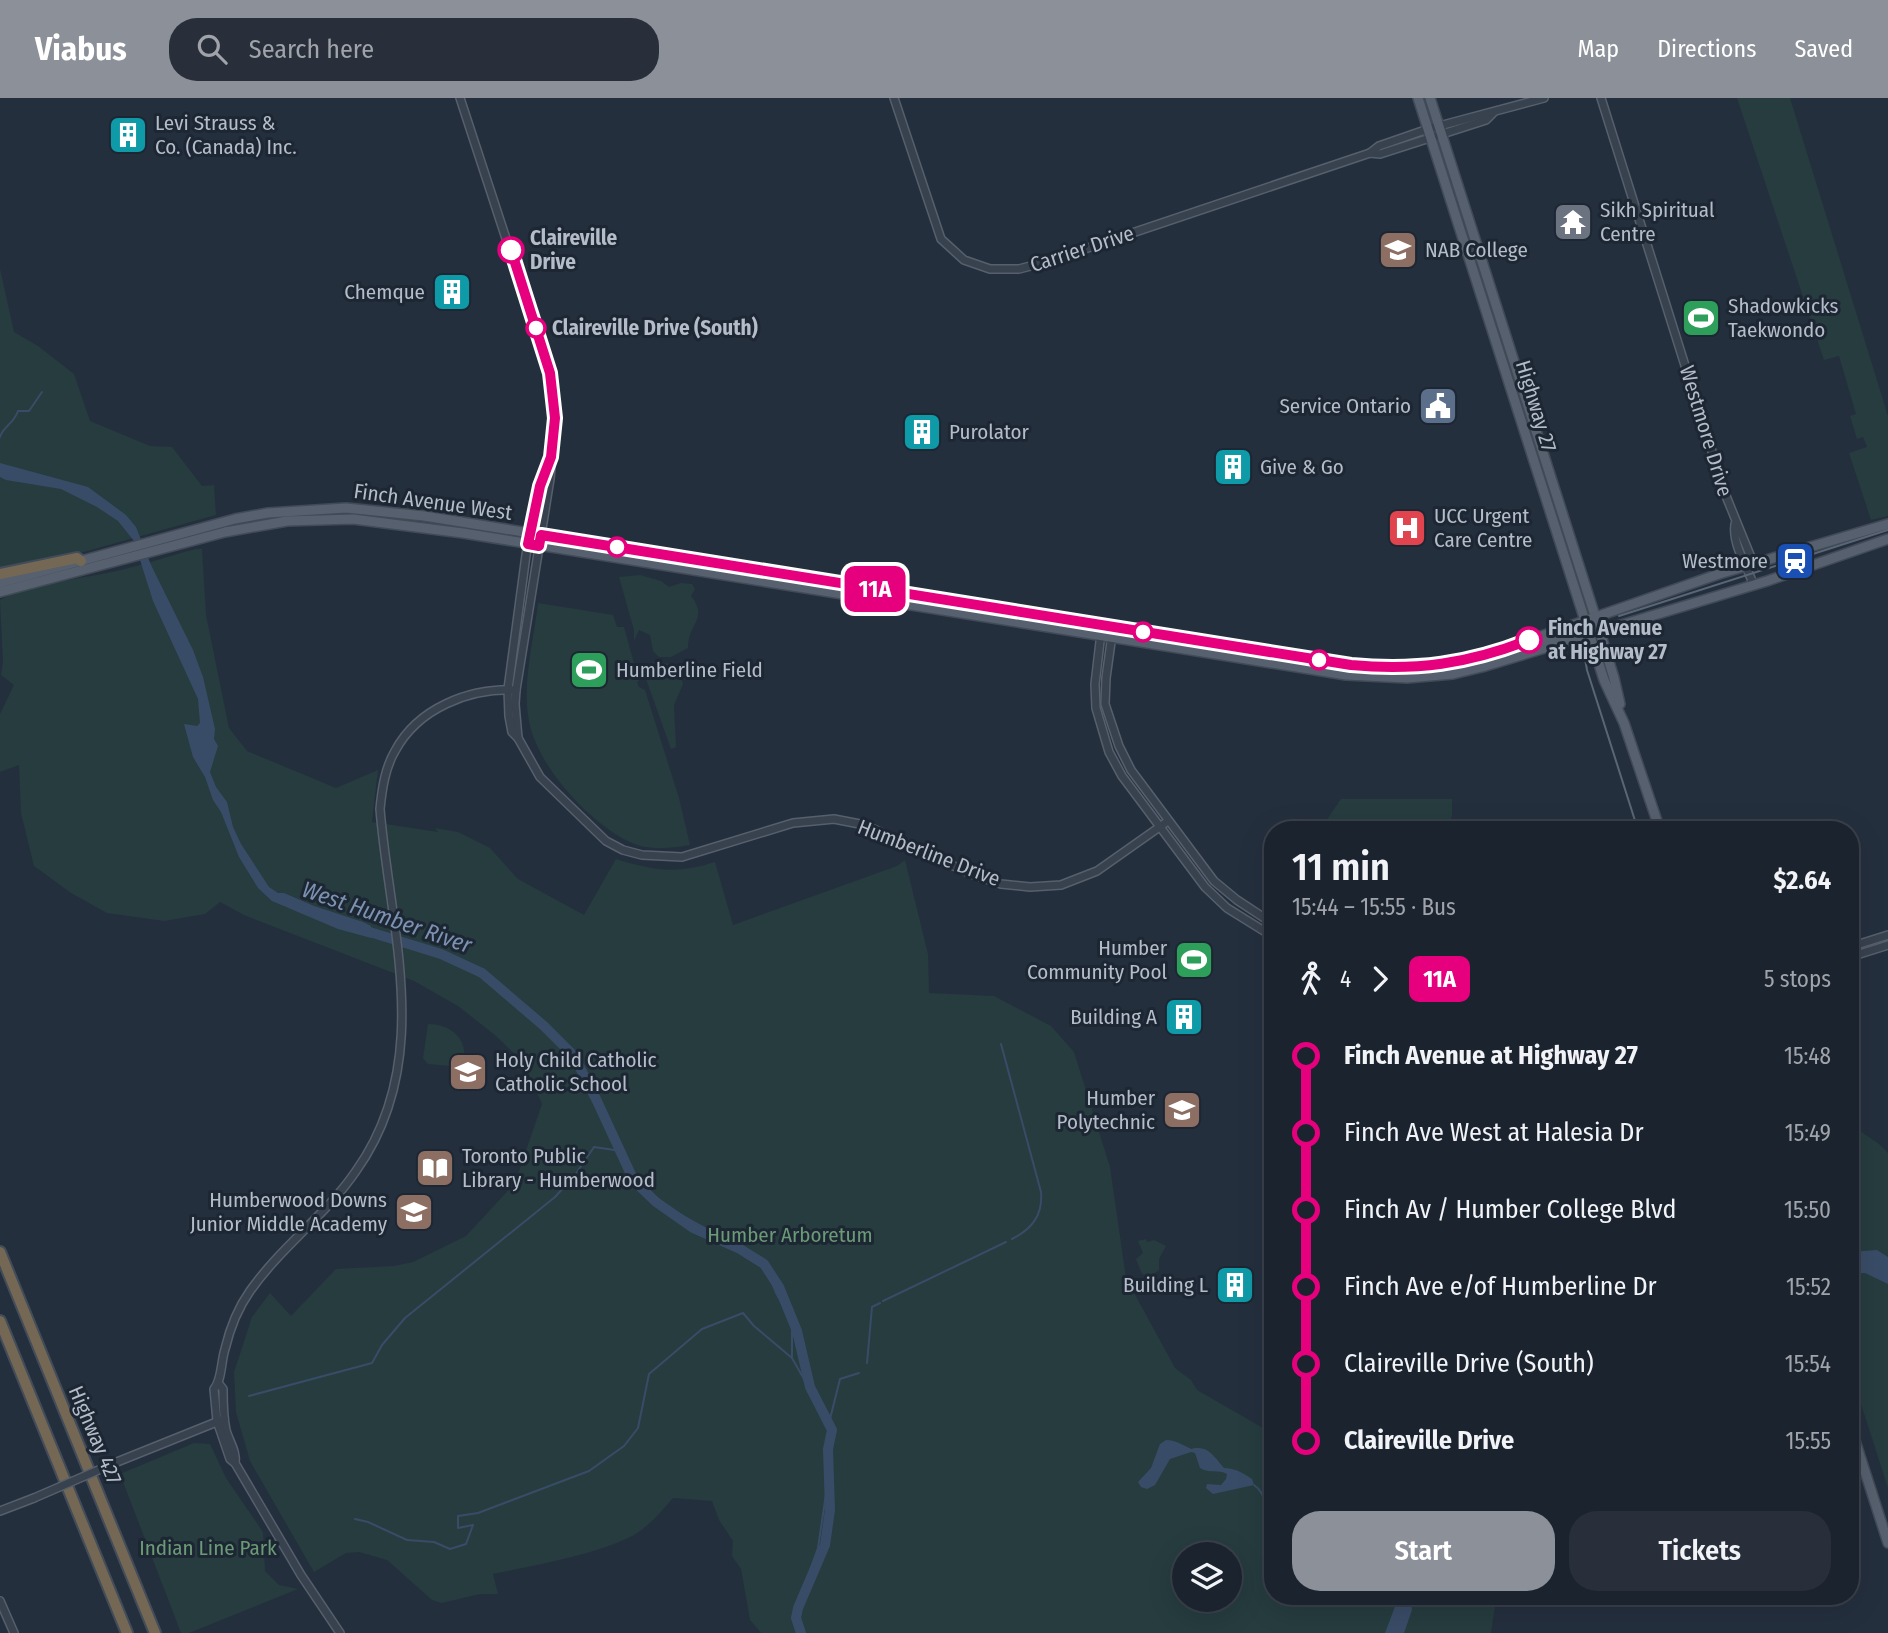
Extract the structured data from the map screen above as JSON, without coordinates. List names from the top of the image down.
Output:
{
  "streets": {
    "highway": ["Highway 427"],
    "main road": ["Highway 27", "Finch Avenue West"],
    "street": ["Carrier Drive", "Westmore Drive", "Humberline Drive"]
  },
  "crossings": [
    ["Carrier Drive", "Highway 27"],
    ["Highway 27", "Finch Avenue West"],
    ["Westmore Drive", "Finch Avenue West"],
    ["Finch Avenue West", "Humberline Drive"]
  ],
  "water": ["West Humber River"],
  "parks": ["Humber Arboretum", "Indian Line Park"],
  "places": {
    "building": [
      "Levi Strauss & Co. (Canada) Inc.",
      "Chemque",
      "Purolator",
      "Give & Go",
      "Building A",
      "Building L"
    ],
    "temple": ["Sikh Spiritual Centre"],
    "other": ["Claireville Drive", "Claireville Drive (South)", "Finch Avenue at Highway 27"],
    "school or university": [
      "NAB College",
      "Holy Child Catholic Catholic School",
      "Humber Polytechnic",
      "Humberwood Downs Junior Middle Academy"
    ],
    "sports": ["Shadowkicks Taekwondo", "Humberline Field", "Humber Community Pool"],
    "public building": ["Service Ontario"],
    "hospital": ["UCC Urgent Care Centre"],
    "station": ["Westmore"],
    "library": ["Toronto Public Library - Humberwood"]
  },
  "lines": ["bus line 11A"],
  "page": {
    "header": "Viabus",
    "search": "Search here",
    "nav": ["Map", "Directions", "Saved"],
    "on_map": "11A",
    "heading": ["11 min", "15:44 – 15:55 · Bus", "$2.64"],
    "legs": ["4", "11A", "5 stops"],
    "list": [
      {
        "name": "Finch Avenue at Highway 27",
        "value": "15:48"
      },
      {
        "name": "Finch Ave West at Halesia Dr",
        "value": "15:49"
      },
      {
        "name": "Finch Av / Humber College Blvd",
        "value": "15:50"
      },
      {
        "name": "Finch Ave e/of Humberline Dr",
        "value": "15:52"
      },
      {
        "name": "Claireville Drive (South)",
        "value": "15:54"
      },
      {
        "name": "Claireville Drive",
        "value": "15:55"
      }
    ],
    "buttons": ["Start", "Tickets"]
  }
}
